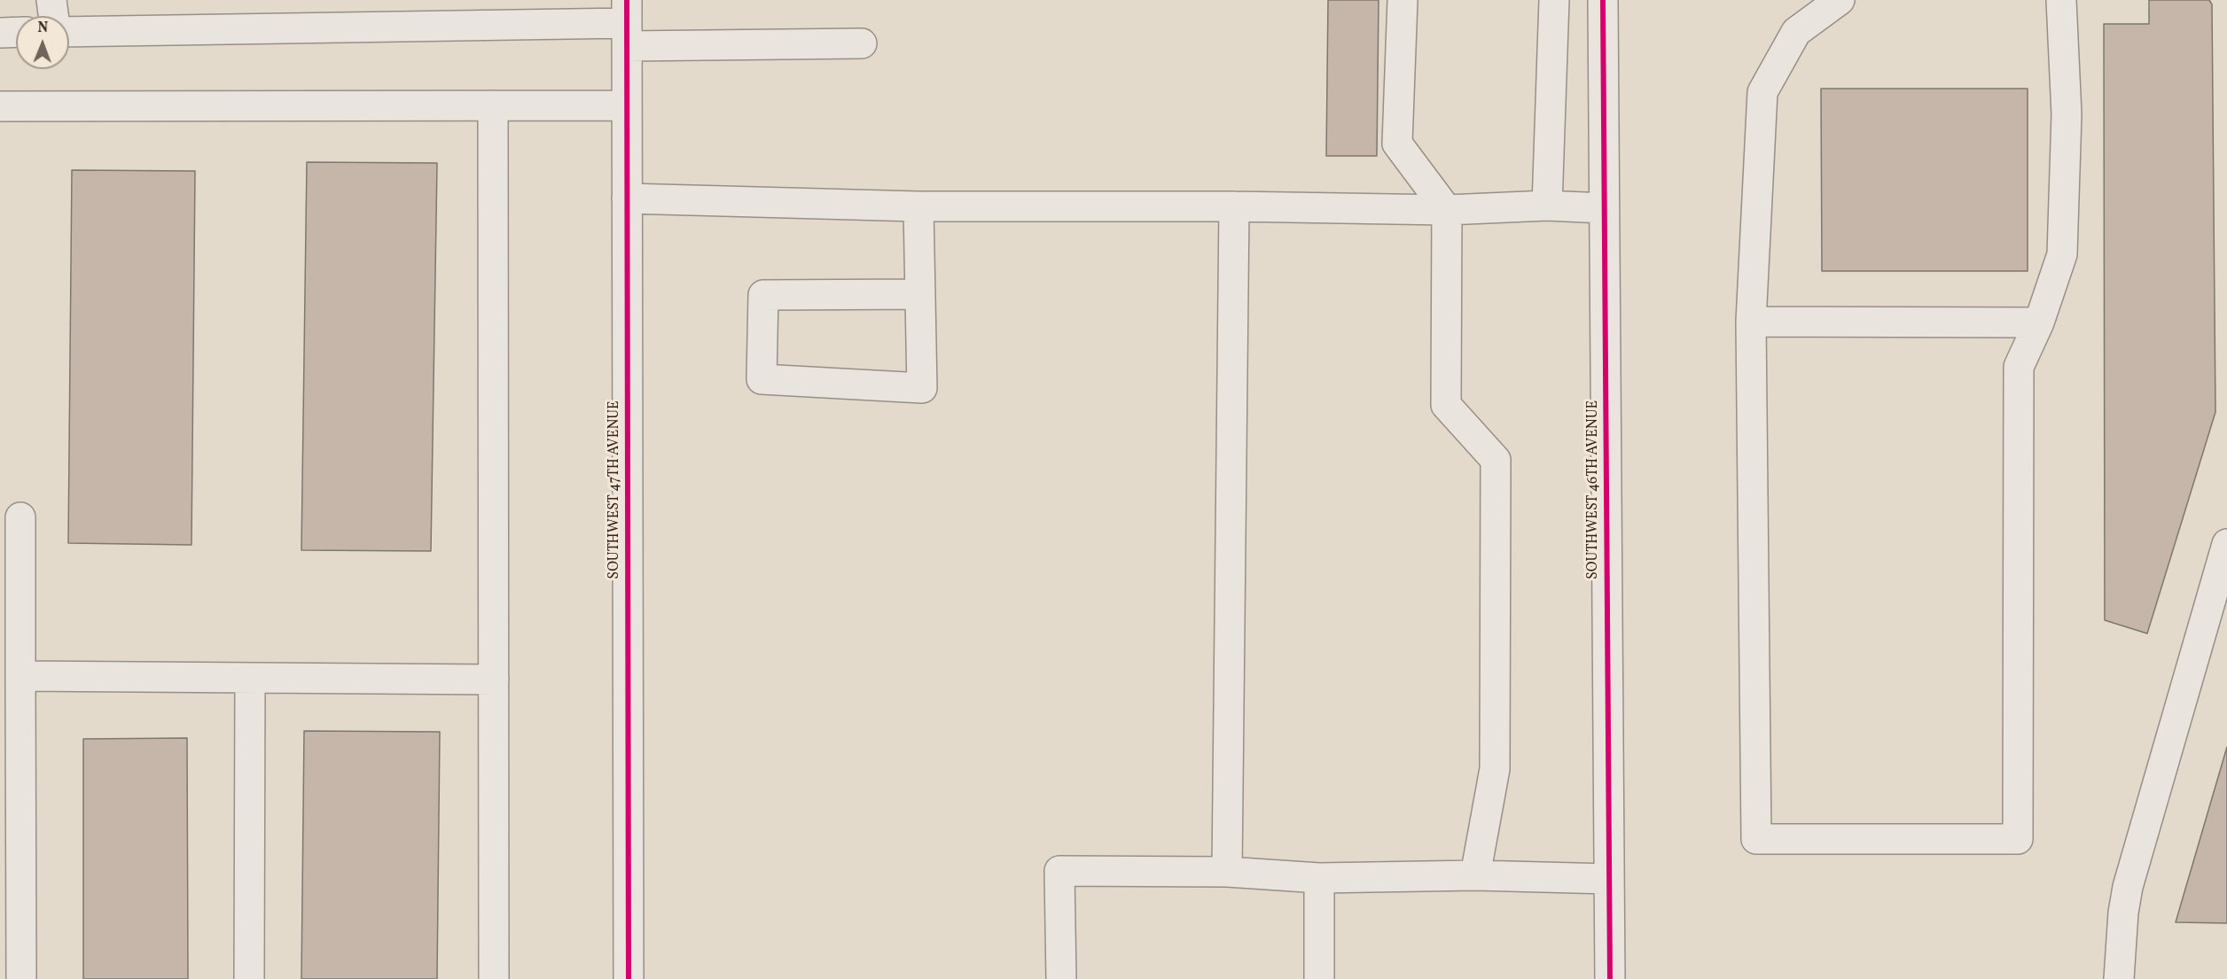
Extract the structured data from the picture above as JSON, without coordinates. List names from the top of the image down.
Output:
{
  "streets": {
    "street": ["SOUTHWEST 47TH AVENUE", "SOUTHWEST 46TH AVENUE"]
  },
  "north": "top"
}
